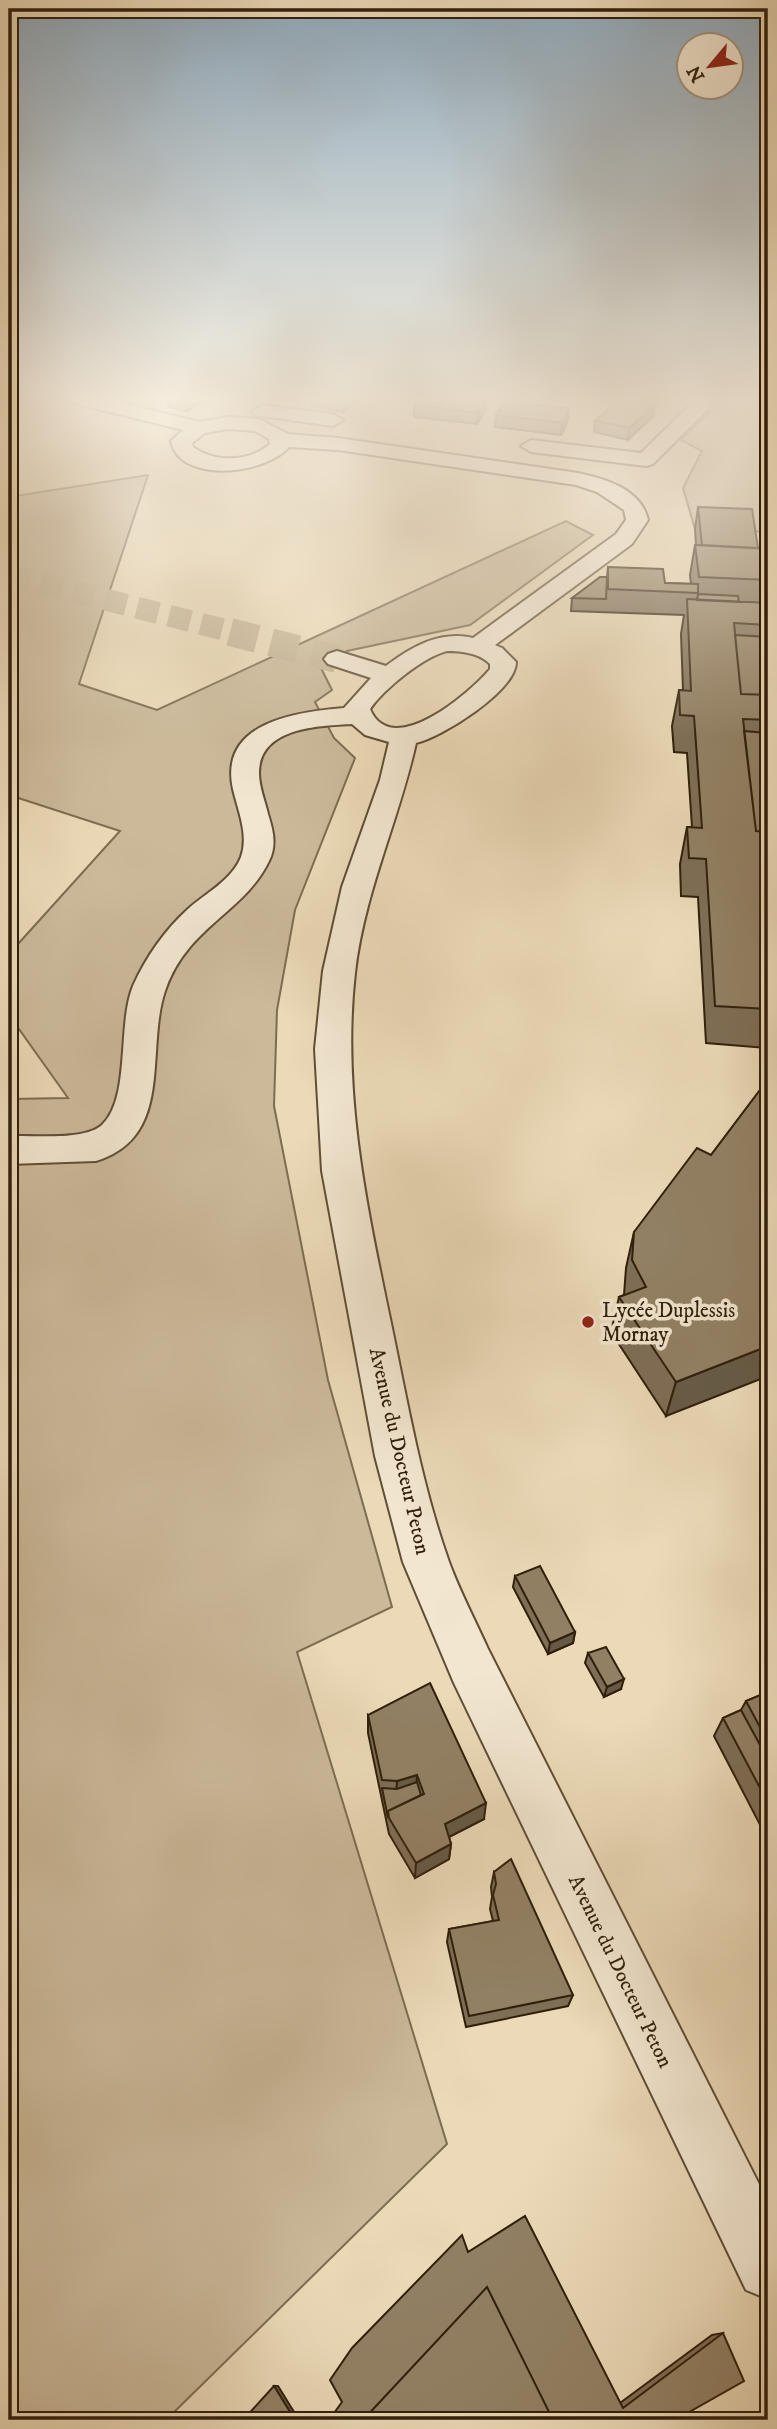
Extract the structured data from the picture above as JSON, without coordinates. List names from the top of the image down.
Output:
{
  "streets": {
    "street": ["Avenue du Docteur Peton"]
  },
  "places": ["Lycée Duplessis Mornay"],
  "north": "bottom left"
}
